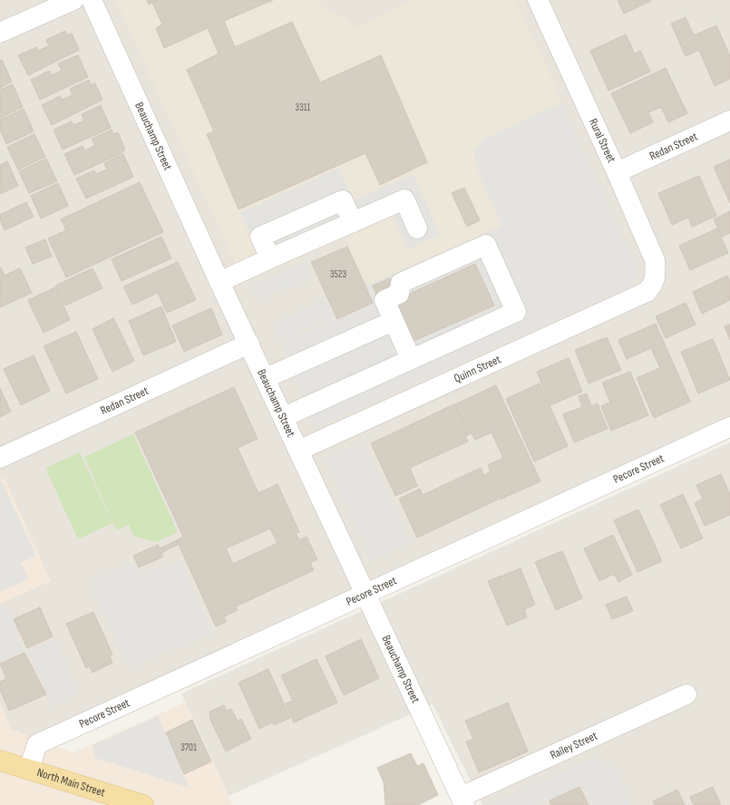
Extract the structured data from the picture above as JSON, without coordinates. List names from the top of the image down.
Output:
{
  "streets": {
    "main road": ["North Main Street"],
    "street": [
      "Beauchamp Street",
      "Rural Street",
      "Redan Street",
      "Quinn Street",
      "Pecore Street",
      "Railey Street"
    ]
  },
  "crossings": [
    ["Beauchamp Street", "Redan Street"],
    ["Beauchamp Street", "Quinn Street"],
    ["Beauchamp Street", "Pecore Street"],
    ["Beauchamp Street", "Railey Street"],
    ["Rural Street", "Redan Street"],
    ["Rural Street", "Quinn Street"],
    ["Pecore Street", "North Main Street"]
  ],
  "house_numbers": ["3311", "3523", "3701"]
}
